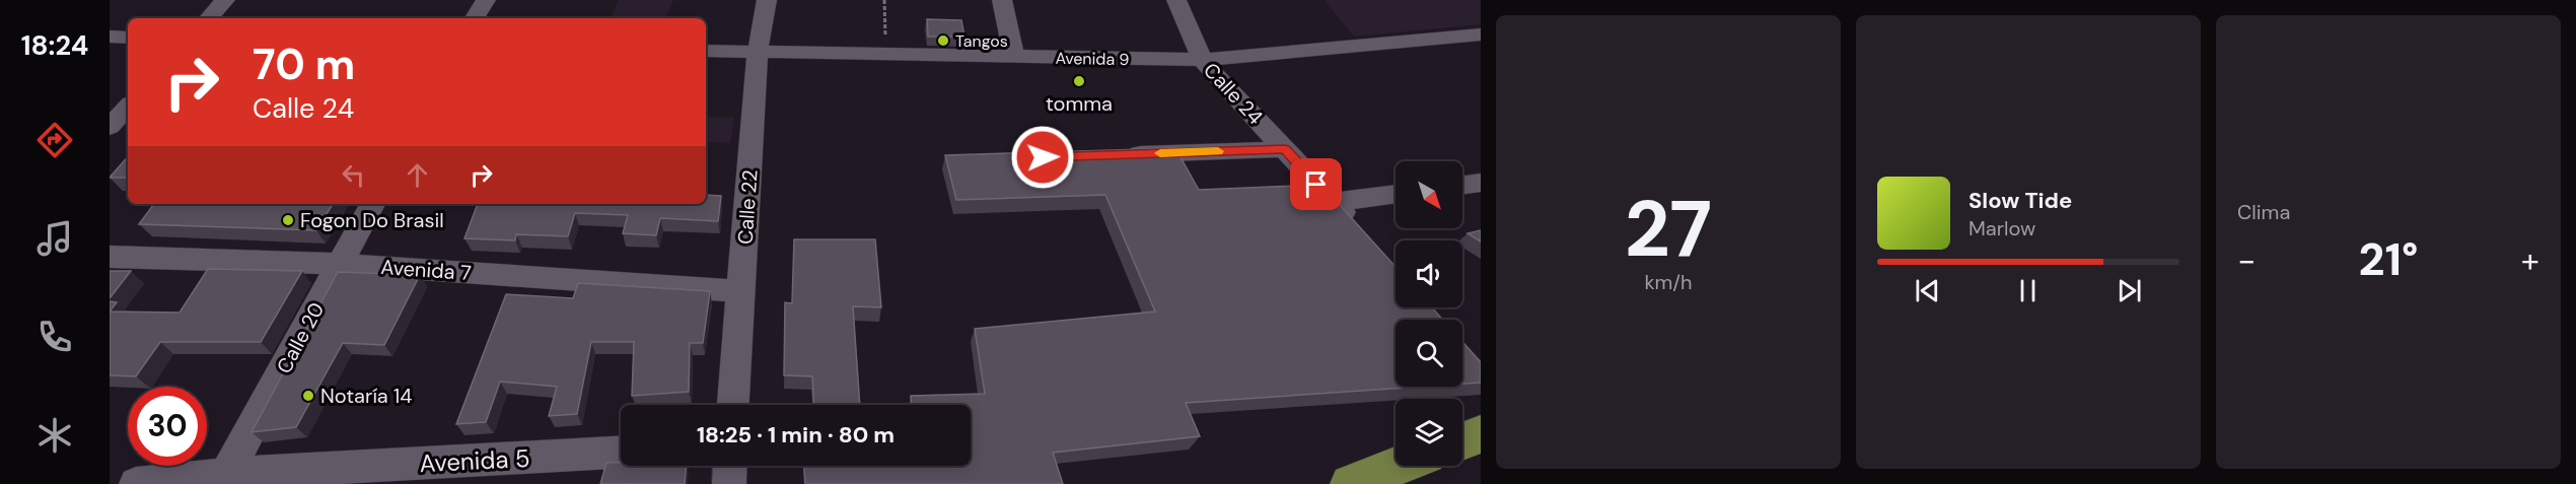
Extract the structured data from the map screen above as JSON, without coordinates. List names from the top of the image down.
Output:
{
  "streets": {
    "street": [
      "Avenida 9",
      "Calle 24",
      "Calle 22",
      "Avenida 7",
      "Calle 20",
      "Avenida 5"
    ]
  },
  "crossings": [
    ["Avenida 9", "Calle 24"],
    ["Avenida 9", "Calle 22"],
    ["Calle 22", "Avenida 7"],
    ["Avenida 7", "Calle 20"],
    ["Calle 20", "Avenida 5"]
  ],
  "places": [
    "Tangos",
    "tomma",
    "Fogon Do Brasil",
    "Notaría 14"
  ],
  "north": "bottom right",
  "page": {
    "tabs": "18:24",
    "tile": [
      ["27", "km/h"],
      "Clima"
    ],
    "turn": ["70 m", "Calle 24"],
    "song": ["Slow Tide", "Marlow"],
    "heat": ["−", "21°", "+"],
    "limit": "30",
    "trip": "18:25 · 1 min · 80 m"
  }
}
